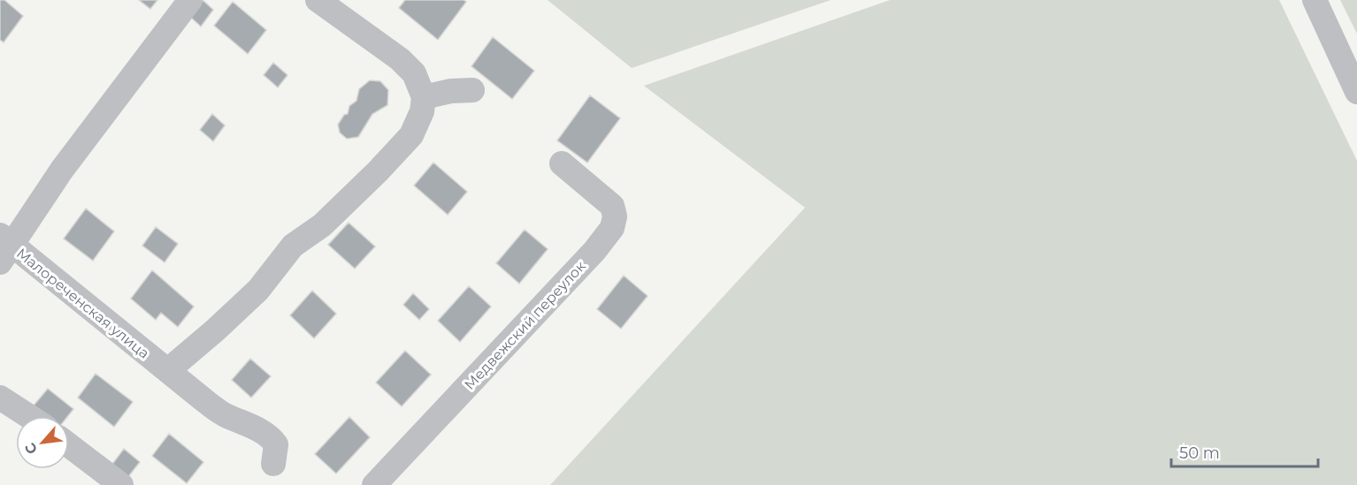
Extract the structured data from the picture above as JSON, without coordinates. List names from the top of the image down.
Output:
{
  "streets": {
    "street": ["Малореченская улица", "Медвежский переулок"]
  },
  "scale_bar": "50 m",
  "north": "bottom left"
}
